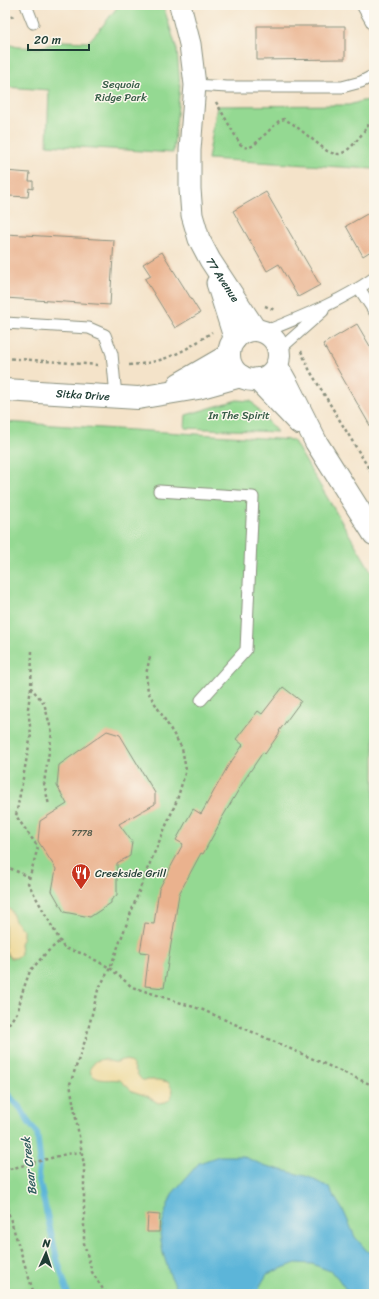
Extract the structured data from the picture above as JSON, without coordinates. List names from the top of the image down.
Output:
{
  "streets": {
    "street": ["77 Avenue", "Sitka Drive"]
  },
  "crossings": [
    ["77 Avenue", "Sitka Drive"]
  ],
  "water": ["Bear Creek"],
  "parks": ["Sequoia Ridge Park", "In The Spirit"],
  "places": {
    "restaurant": ["Creekside Grill"]
  },
  "house_numbers": ["7778"],
  "scale_bar": "20 m",
  "north": "top"
}
